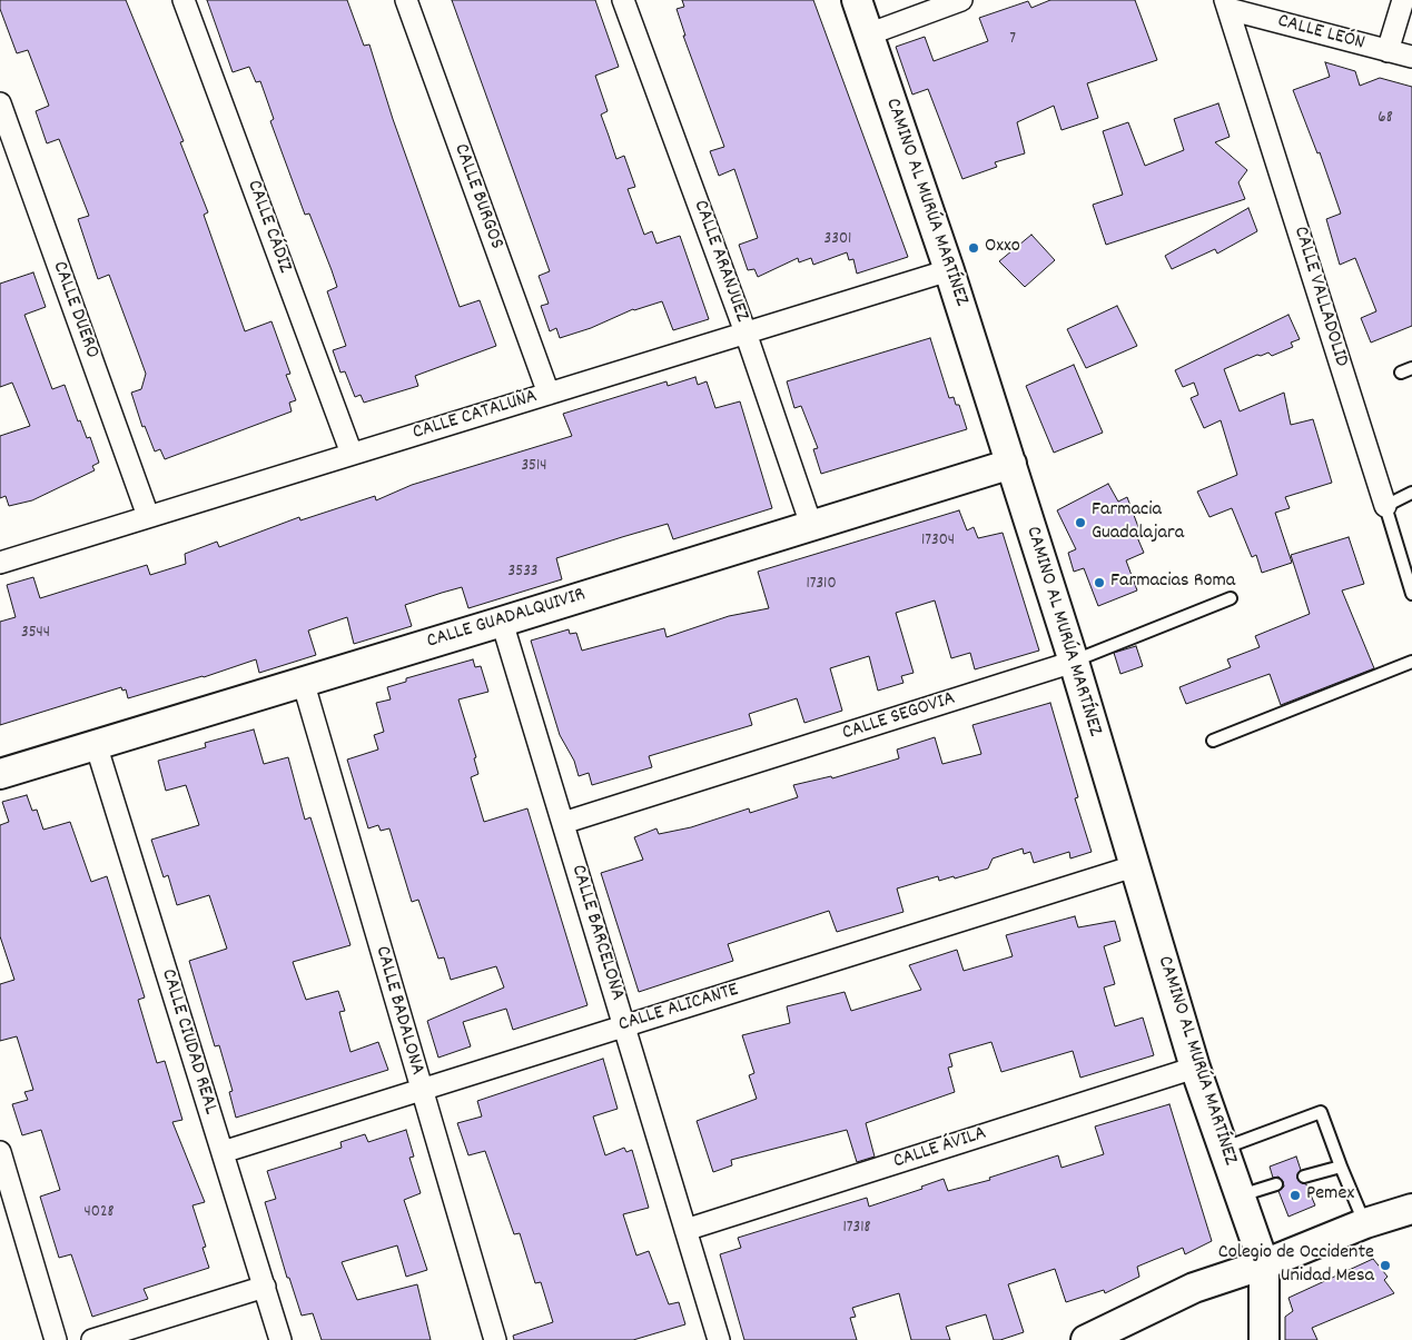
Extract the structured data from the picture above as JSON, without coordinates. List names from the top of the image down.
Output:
{
  "streets": {
    "street": [
      "CALLE LEÓN",
      "CALLE BURGOS",
      "CAMINO AL MURÚA MARTÍNEZ",
      "CALLE CÁDIZ",
      "CALLE ARANJUEZ",
      "CALLE VALLADOLID",
      "CALLE DUERO",
      "CALLE CATALUÑA",
      "CALLE GUADALQUIVIR",
      "CALLE SEGOVIA",
      "CALLE BARCELONA",
      "CALLE ALICANTE",
      "CALLE BADALONA",
      "CALLE CIUDAD REAL",
      "CALLE ÁVILA"
    ]
  },
  "crossings": [
    ["CALLE LEÓN", "CALLE VALLADOLID"],
    ["CALLE BURGOS", "CALLE CATALUÑA"],
    ["CAMINO AL MURÚA MARTÍNEZ", "CALLE CATALUÑA"],
    ["CAMINO AL MURÚA MARTÍNEZ", "CALLE GUADALQUIVIR"],
    ["CAMINO AL MURÚA MARTÍNEZ", "CALLE SEGOVIA"],
    ["CAMINO AL MURÚA MARTÍNEZ", "CALLE ALICANTE"],
    ["CAMINO AL MURÚA MARTÍNEZ", "CALLE ÁVILA"],
    ["CALLE CÁDIZ", "CALLE CATALUÑA"],
    ["CALLE ARANJUEZ", "CALLE CATALUÑA"],
    ["CALLE ARANJUEZ", "CALLE GUADALQUIVIR"],
    ["CALLE DUERO", "CALLE CATALUÑA"],
    ["CALLE GUADALQUIVIR", "CALLE BARCELONA"],
    ["CALLE GUADALQUIVIR", "CALLE BADALONA"],
    ["CALLE GUADALQUIVIR", "CALLE CIUDAD REAL"],
    ["CALLE SEGOVIA", "CALLE BARCELONA"],
    ["CALLE BARCELONA", "CALLE ALICANTE"],
    ["CALLE BARCELONA", "CALLE ÁVILA"],
    ["CALLE ALICANTE", "CALLE BADALONA"],
    ["CALLE ALICANTE", "CALLE CIUDAD REAL"]
  ],
  "places": [
    "Oxxo",
    "Farmacia Guadalajara",
    "Farmacias Roma",
    "Pemex",
    "Colegio de Occidente Unidad Mesa"
  ],
  "house_numbers": [
    "7",
    "68",
    "3301",
    "3514",
    "17304",
    "3533",
    "17310",
    "3544",
    "4028",
    "17318"
  ]
}
